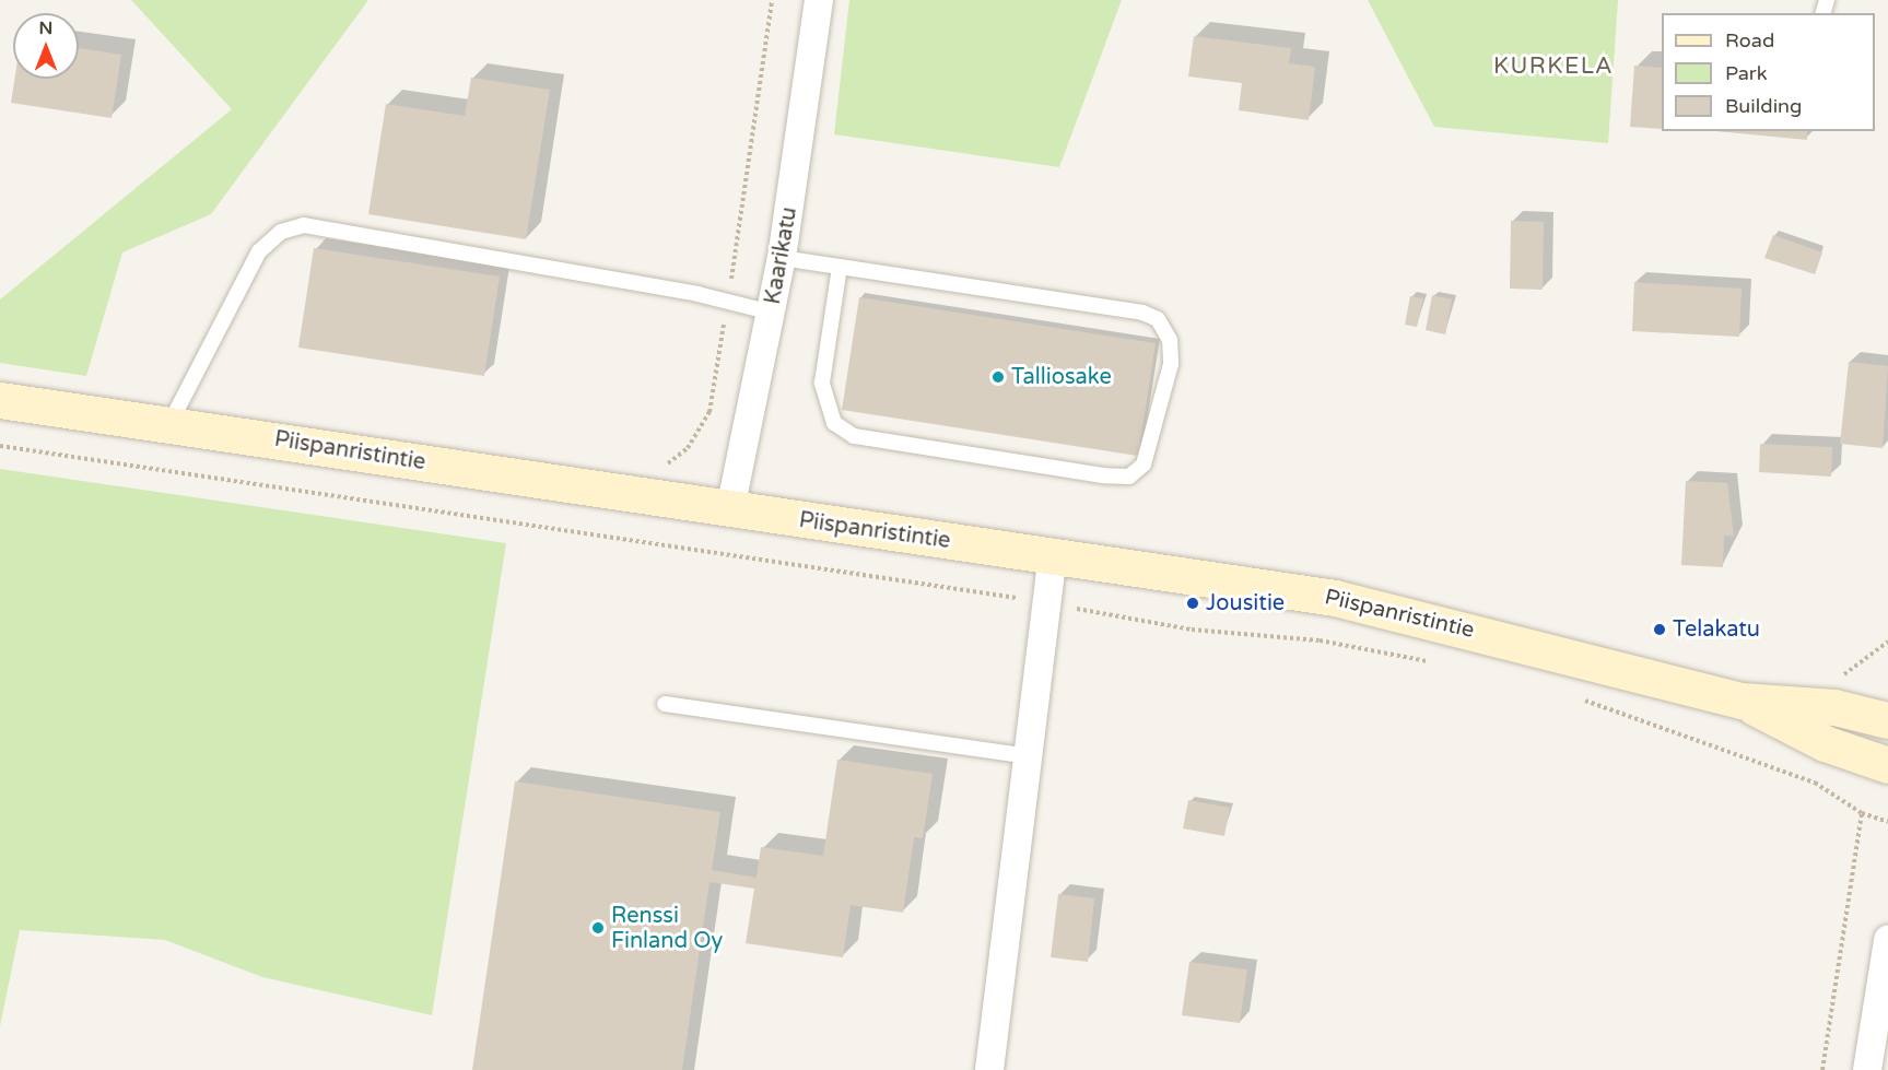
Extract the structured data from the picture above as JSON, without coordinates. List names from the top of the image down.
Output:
{
  "streets": {
    "street": ["Kaarikatu", "Piispanristintie"]
  },
  "crossings": [
    ["Kaarikatu", "Piispanristintie"]
  ],
  "districts": ["KURKELA"],
  "places": [
    "Talliosake",
    "Jousitie",
    "Telakatu",
    "Renssi Finland Oy"
  ],
  "legend": ["Road", "Park", "Building"],
  "north": "top"
}
